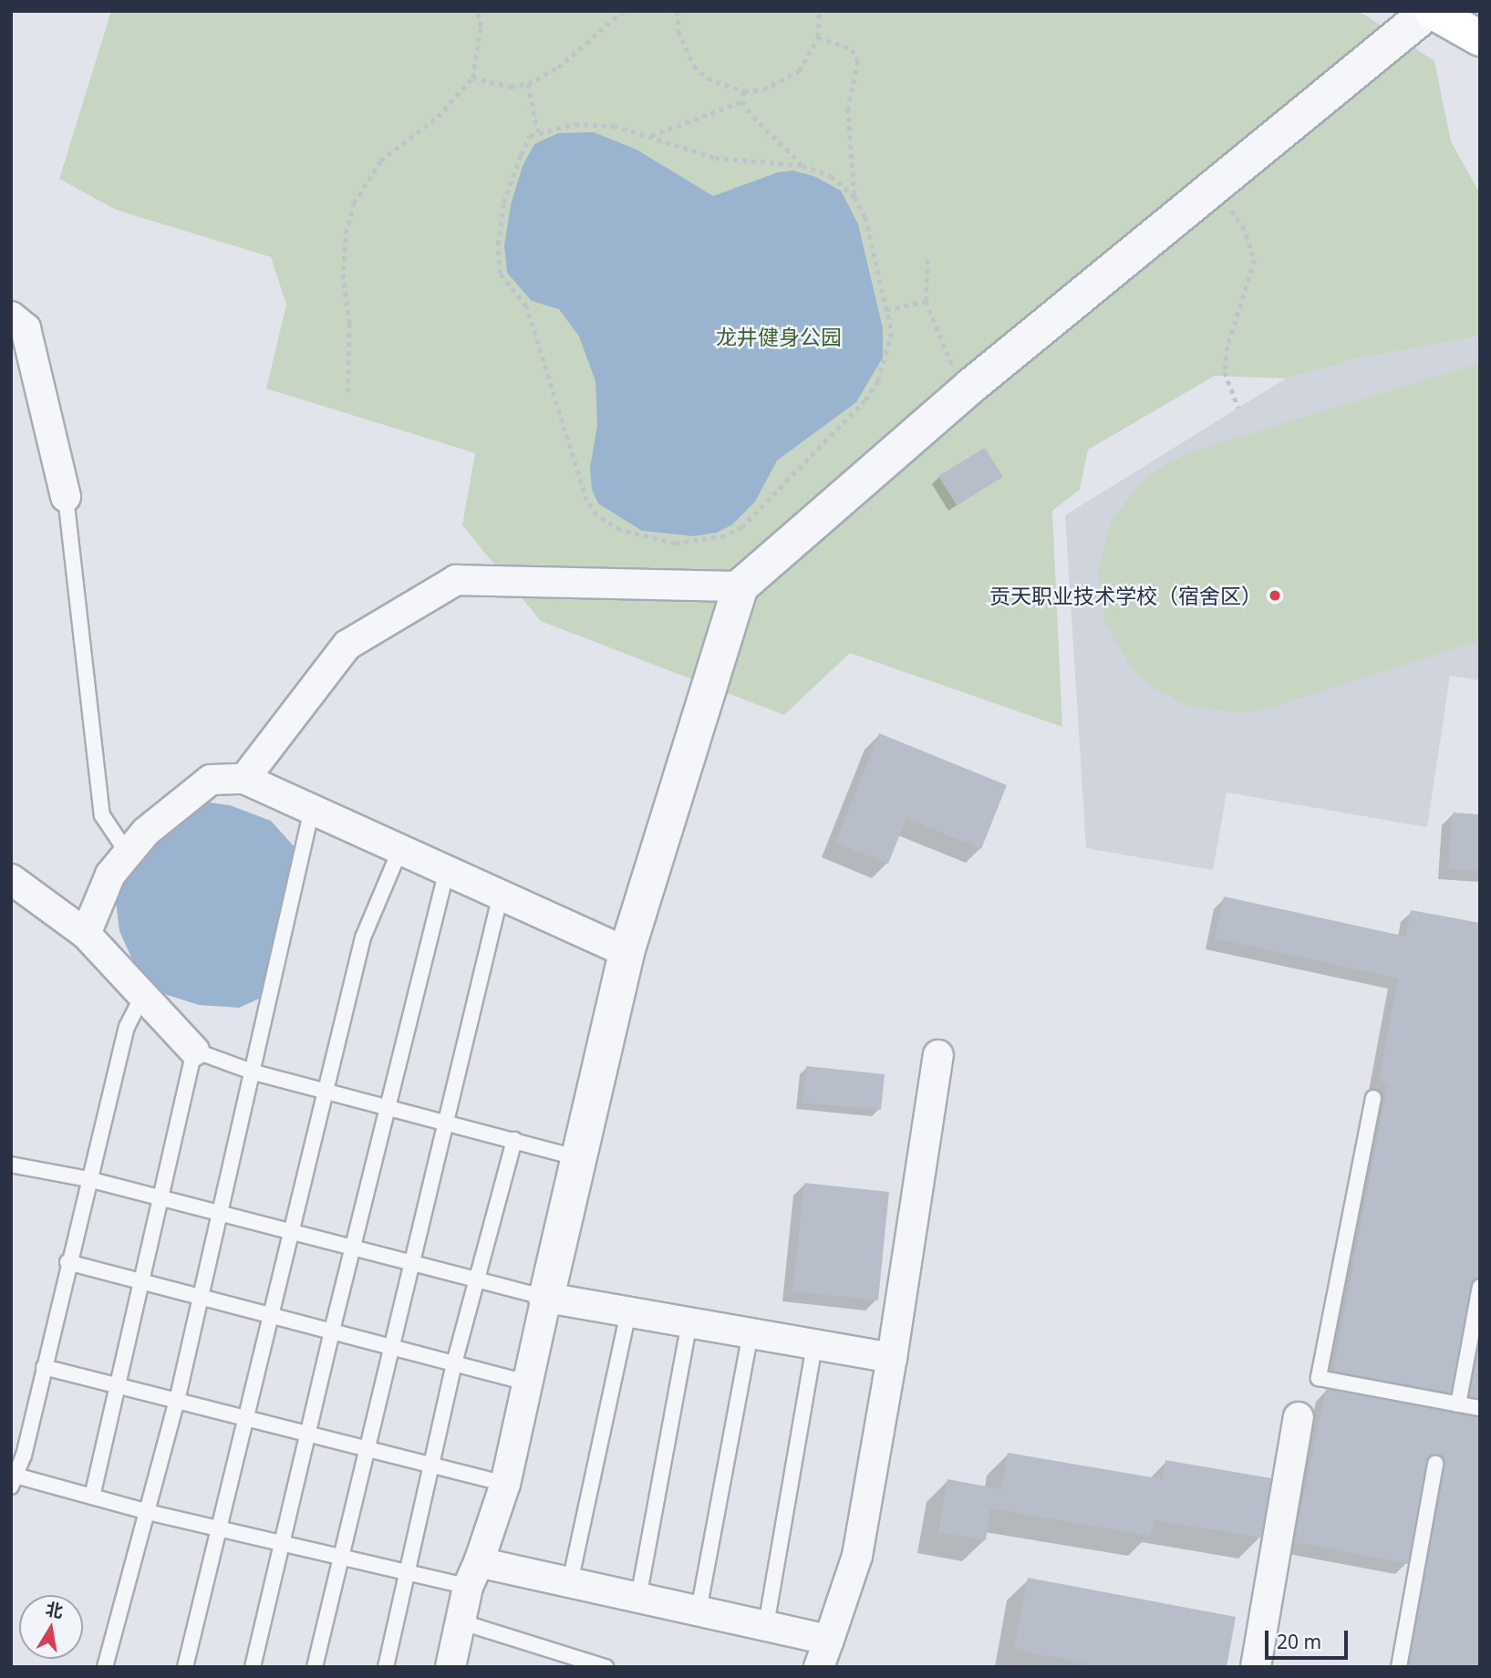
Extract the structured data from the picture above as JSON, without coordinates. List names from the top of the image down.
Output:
{
  "parks": ["龙井健身公园"],
  "places": ["贡天职业技术学校（宿舍区）"],
  "scale_bar": "20 m",
  "north": "top"
}
